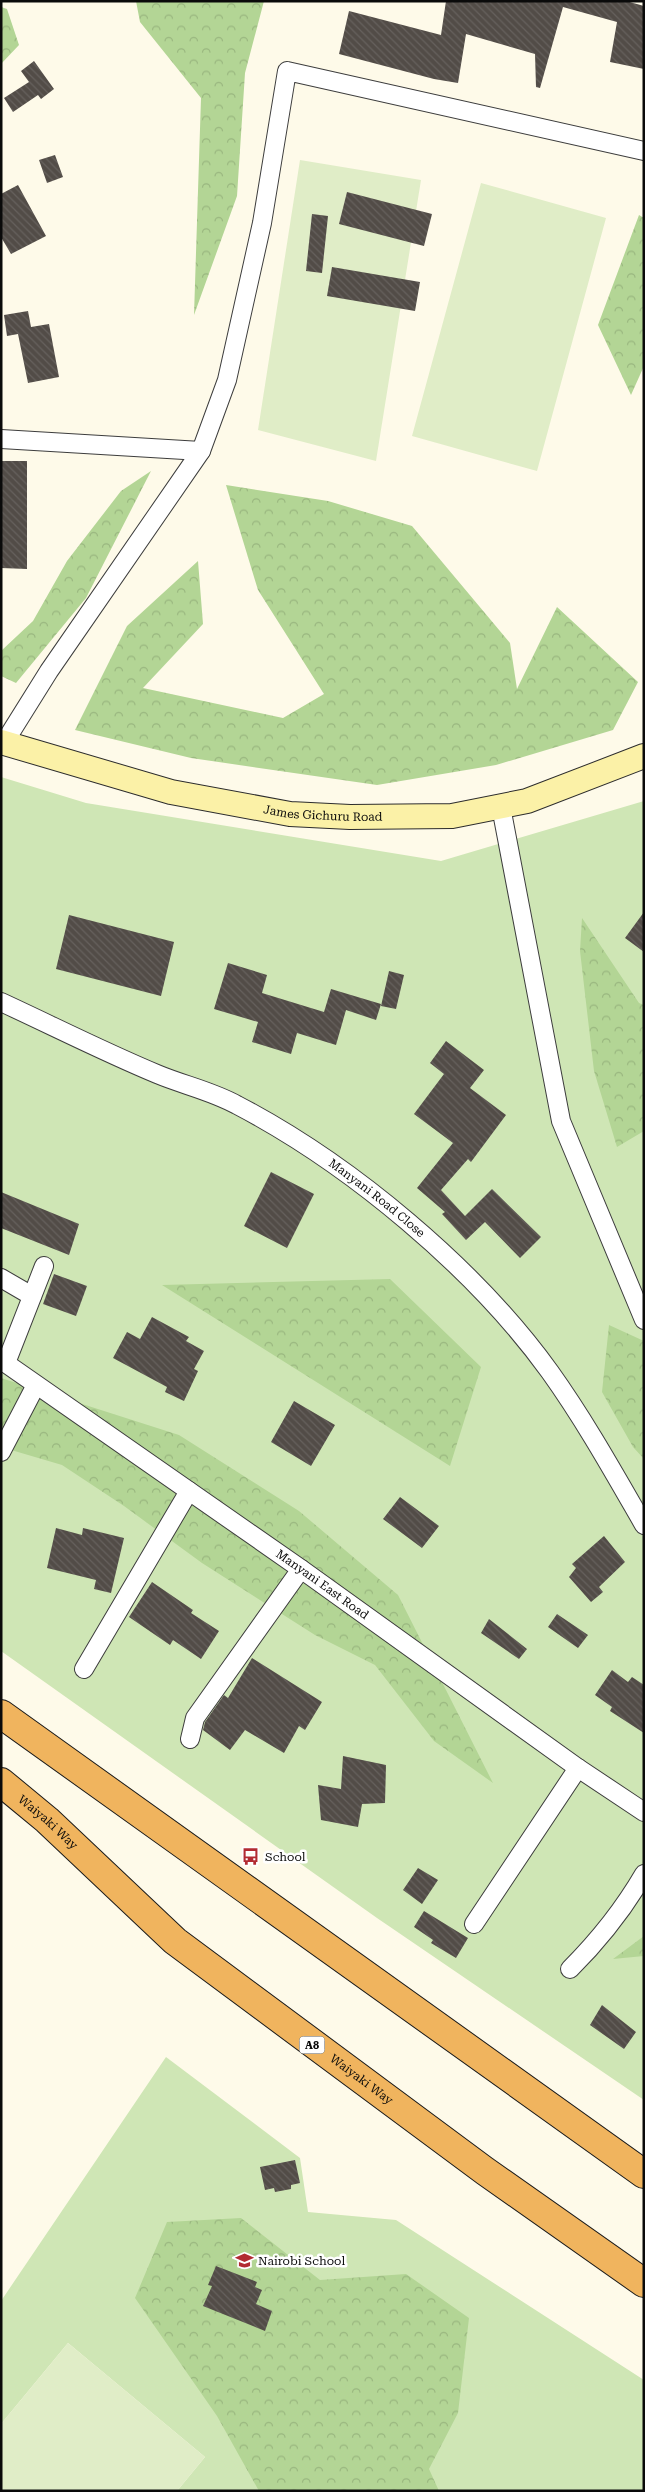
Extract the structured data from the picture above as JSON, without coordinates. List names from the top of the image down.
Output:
{
  "streets": {
    "highway": ["Waiyaki Way", "A8"],
    "main road": ["James Gichuru Road"],
    "street": ["Manyani Road Close", "Manyani East Road"]
  },
  "places": {
    "bus stop": ["School"],
    "school or university": ["Nairobi School"]
  }
}
